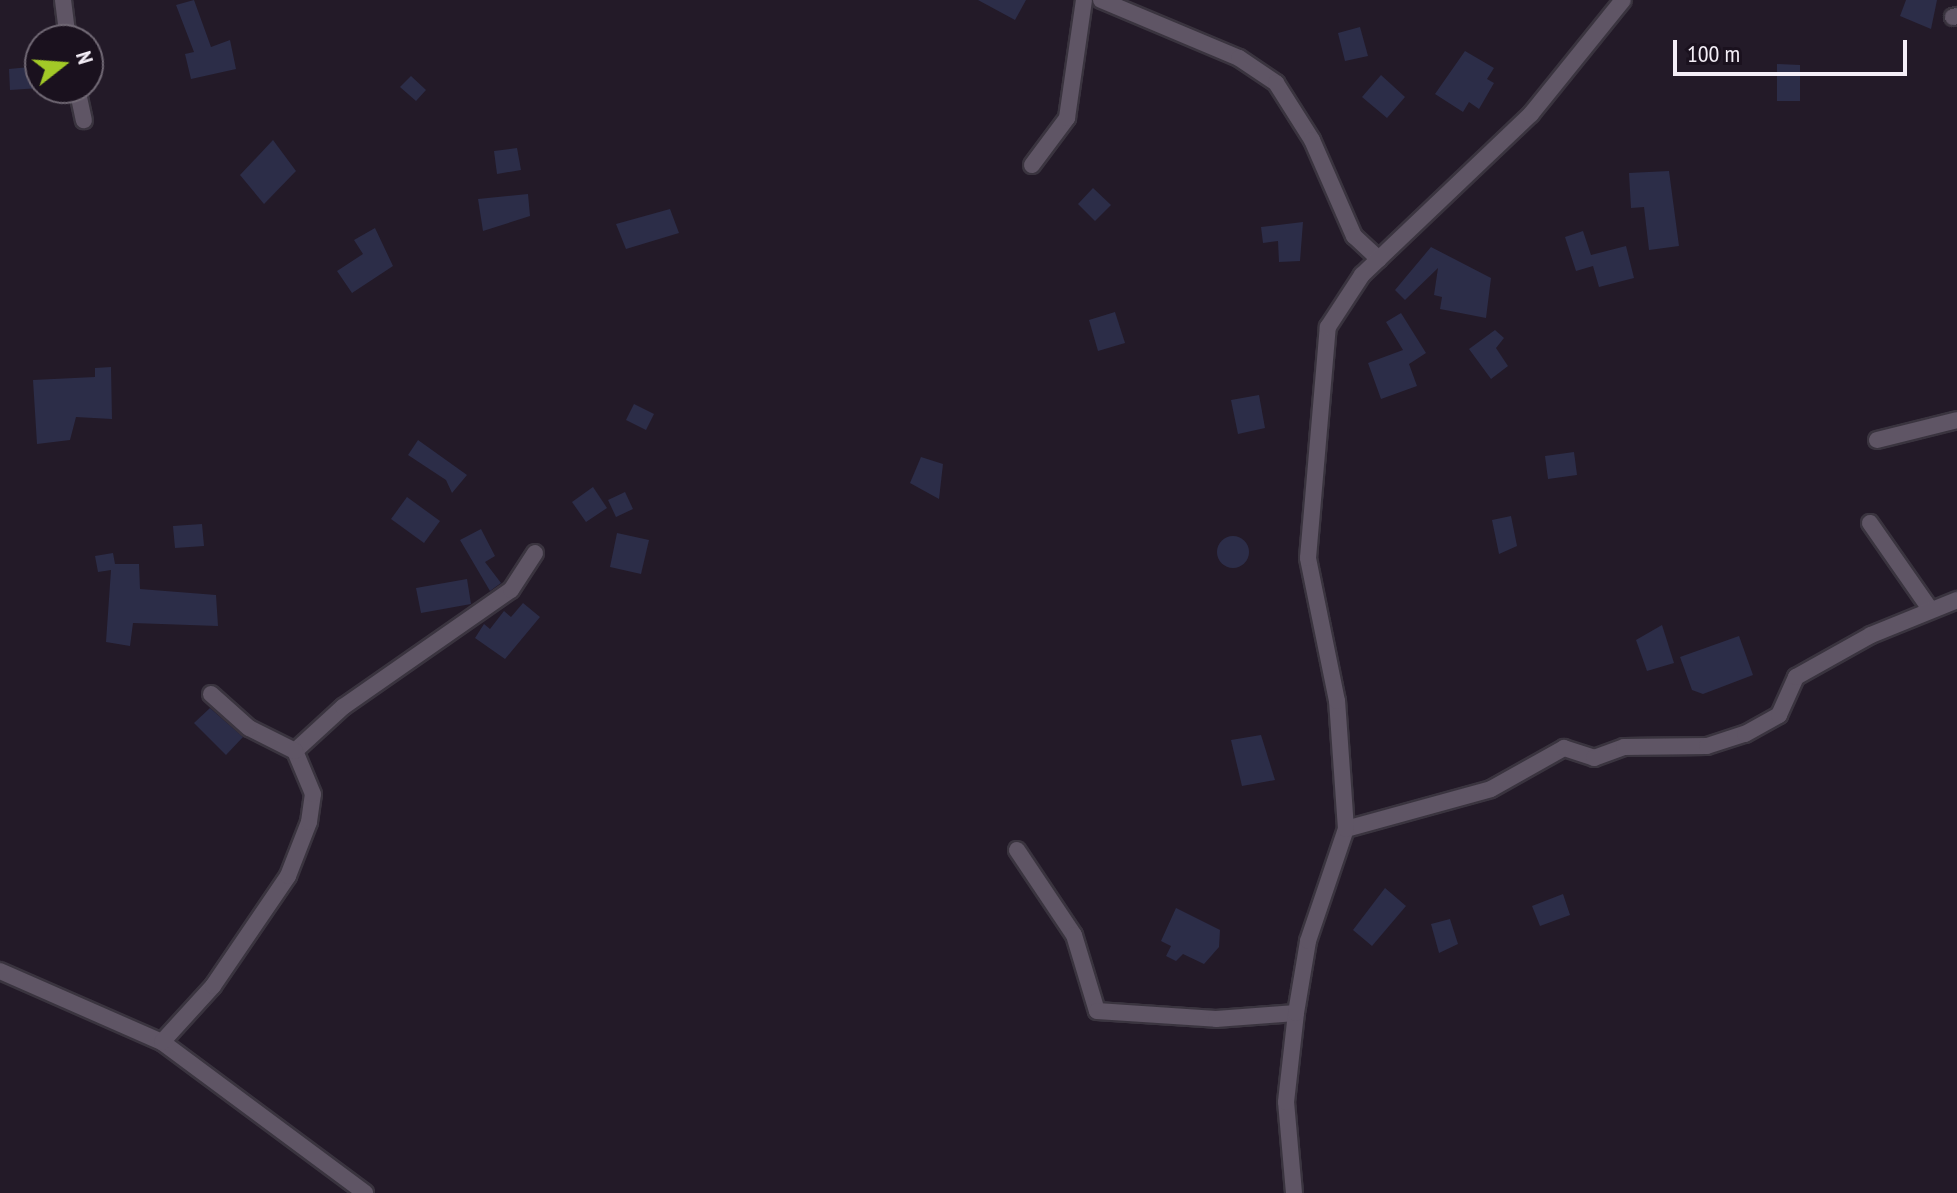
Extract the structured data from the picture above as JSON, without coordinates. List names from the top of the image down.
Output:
{
  "scale_bar": "100 m",
  "north": "right"
}
